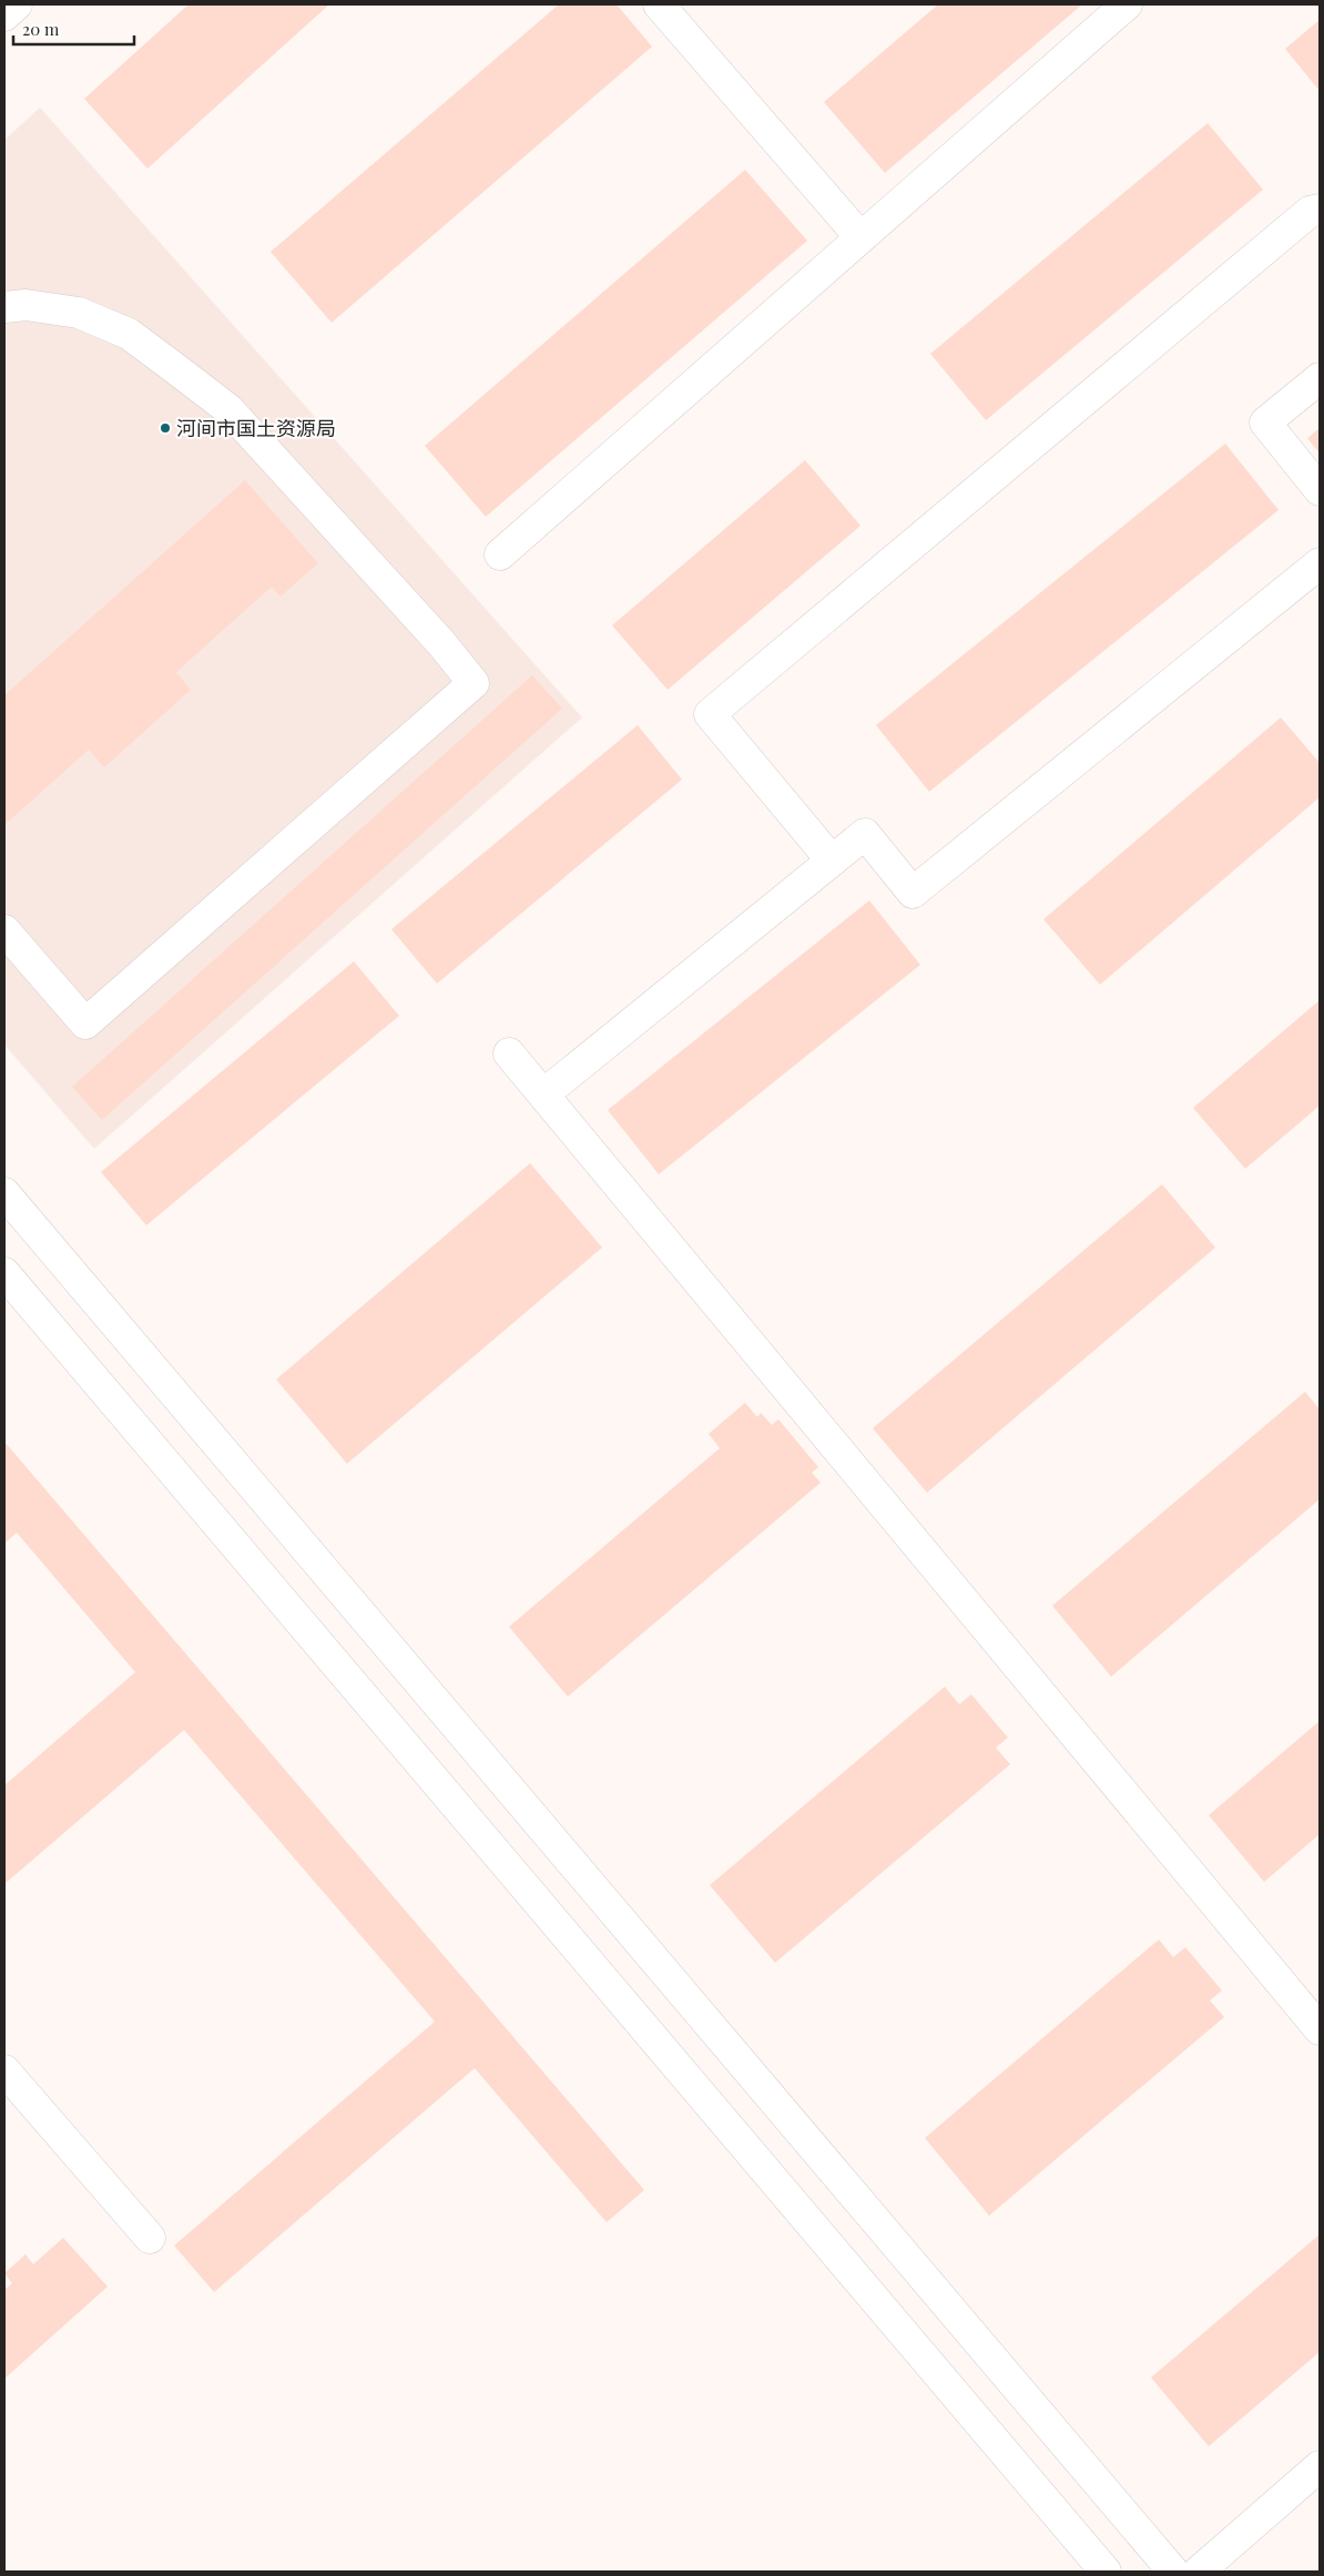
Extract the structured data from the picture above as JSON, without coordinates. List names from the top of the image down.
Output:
{
  "places": ["河间市国土资源局"],
  "scale_bar": "20 m"
}
